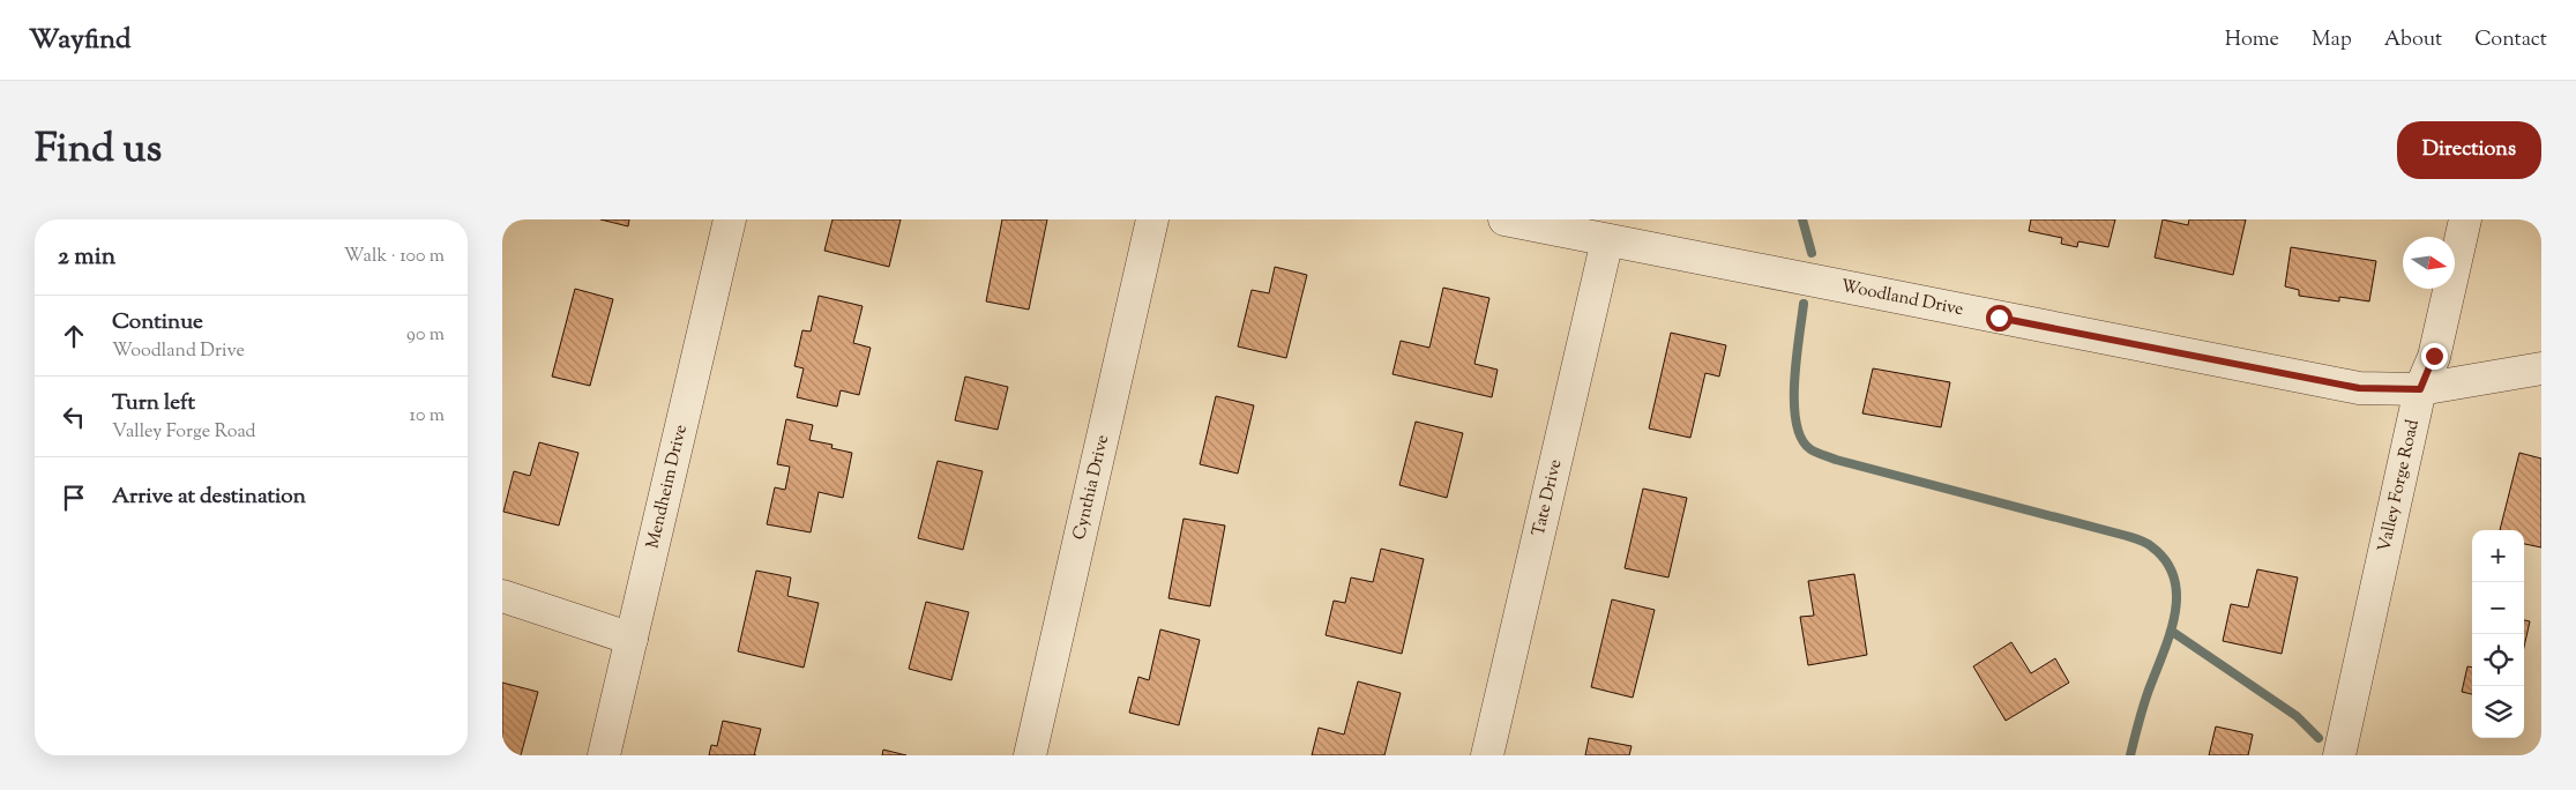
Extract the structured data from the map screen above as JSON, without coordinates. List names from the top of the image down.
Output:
{
  "streets": {
    "street": [
      "Woodland Drive",
      "Valley Forge Road",
      "Mendheim Drive",
      "Cynthia Drive",
      "Tate Drive"
    ]
  },
  "crossings": [
    ["Woodland Drive", "Valley Forge Road"],
    ["Woodland Drive", "Tate Drive"]
  ],
  "north": "right",
  "page": {
    "header": "Wayfind",
    "nav": [
      "Home",
      "Map",
      "About",
      "Contact"
    ],
    "title": "Find us",
    "buttons": "Directions",
    "heading": ["2 min", "Walk · 100 m"],
    "list": [
      ["Continue", "Woodland Drive", "90 m"],
      ["Turn left", "Valley Forge Road", "10 m"],
      "Arrive at destination"
    ],
    "map_buttons": ["+", "−"]
  }
}
